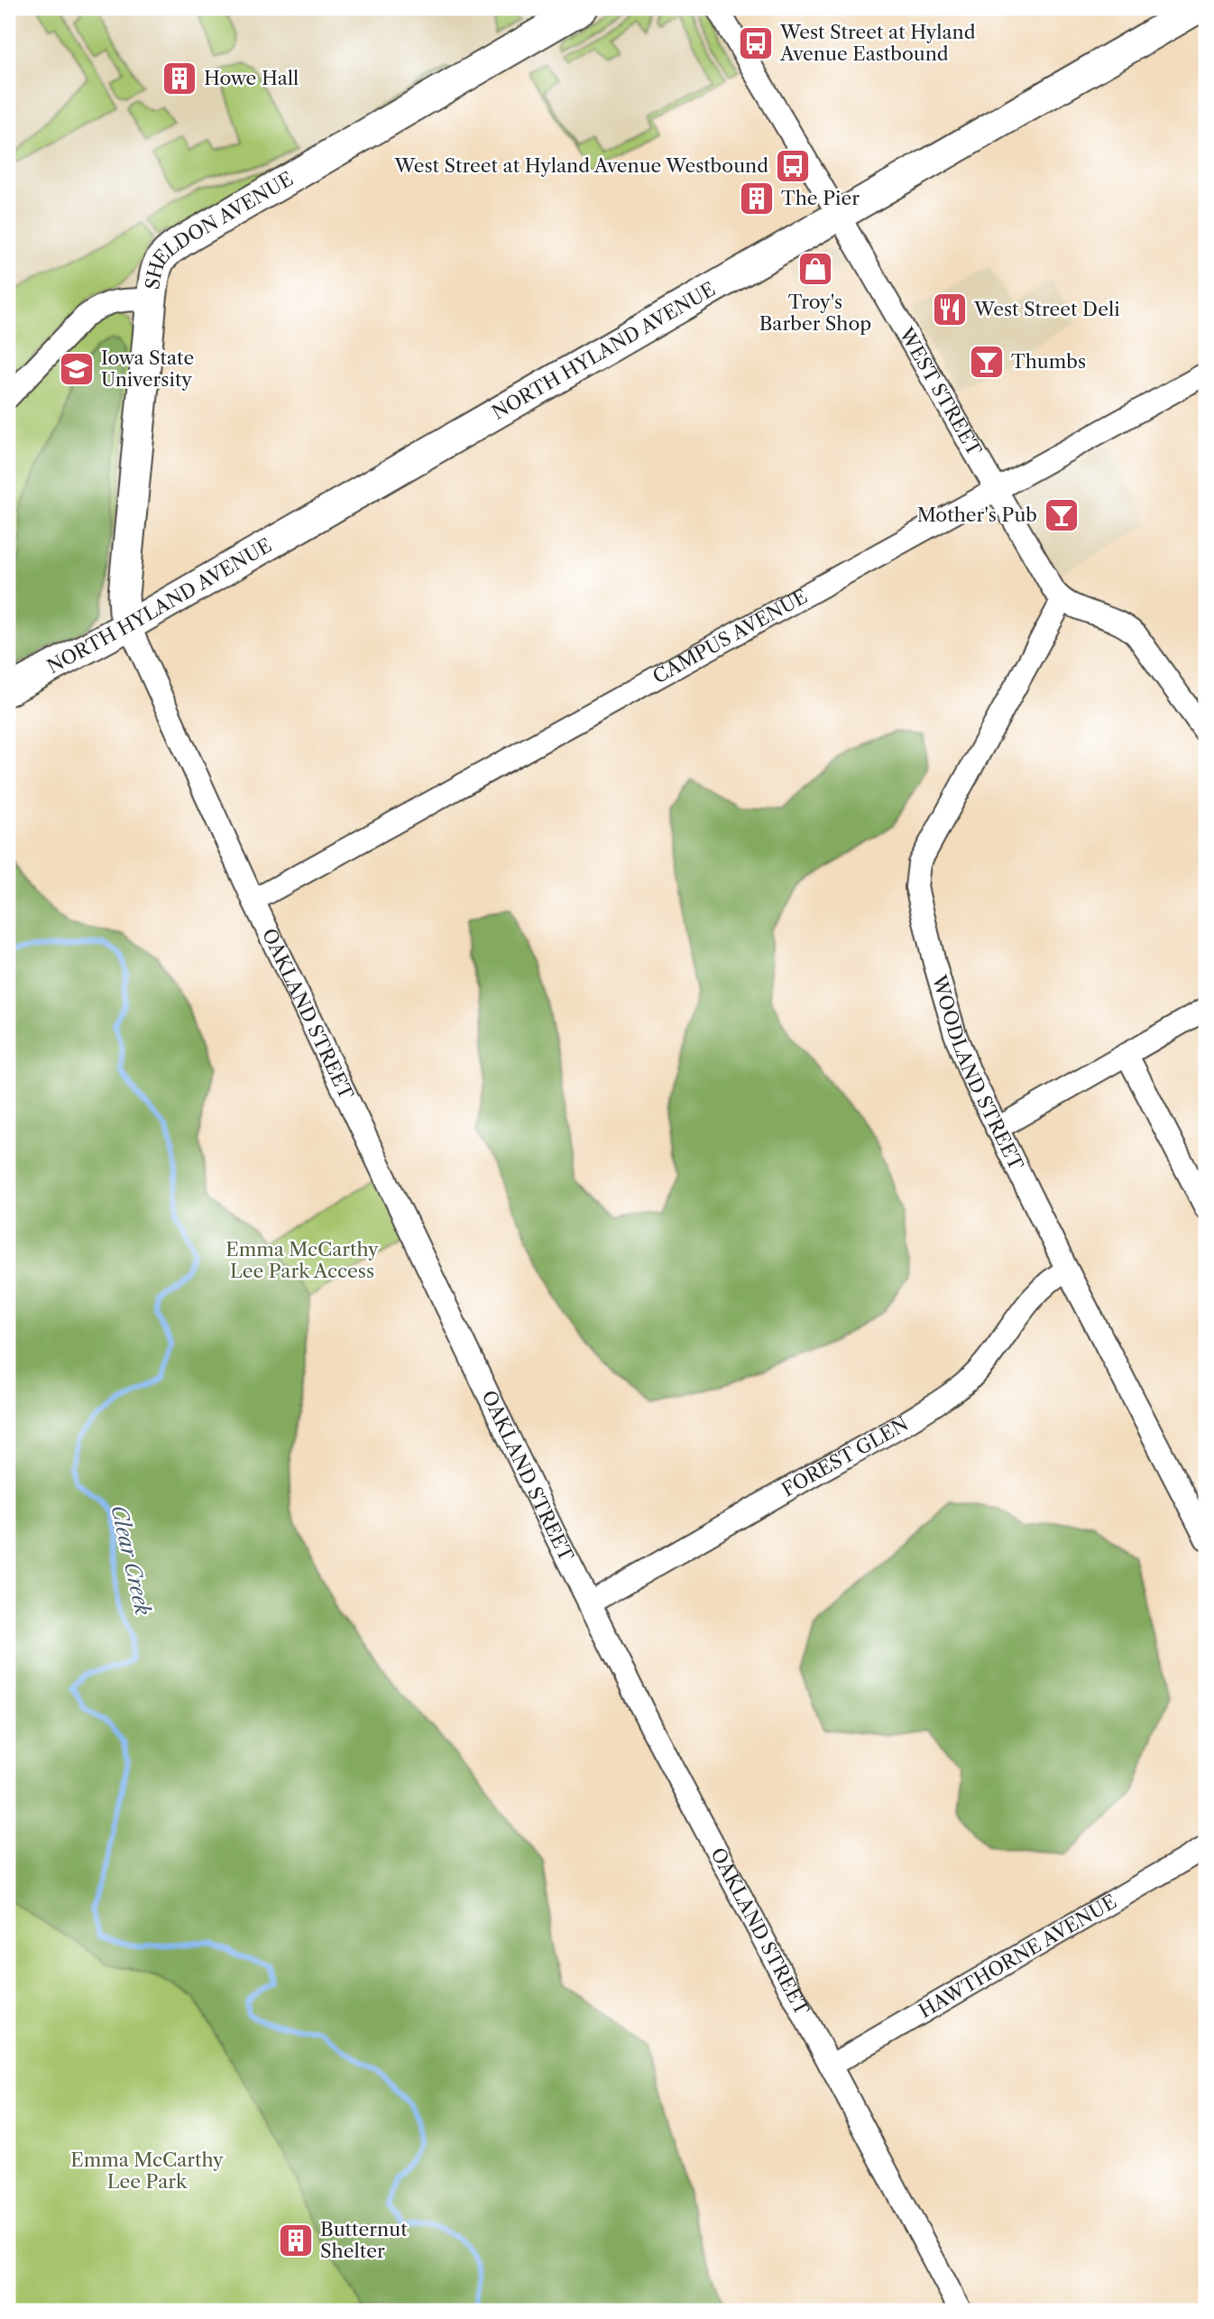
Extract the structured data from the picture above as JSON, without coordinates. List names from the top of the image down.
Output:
{
  "streets": {
    "main road": ["SHELDON AVENUE", "NORTH HYLAND AVENUE"],
    "street": [
      "WEST STREET",
      "CAMPUS AVENUE",
      "OAKLAND STREET",
      "WOODLAND STREET",
      "FOREST GLEN",
      "HAWTHORNE AVENUE"
    ]
  },
  "crossings": [
    ["SHELDON AVENUE", "NORTH HYLAND AVENUE"],
    ["SHELDON AVENUE", "OAKLAND STREET"],
    ["NORTH HYLAND AVENUE", "WEST STREET"],
    ["NORTH HYLAND AVENUE", "OAKLAND STREET"],
    ["WEST STREET", "CAMPUS AVENUE"],
    ["WEST STREET", "WOODLAND STREET"],
    ["CAMPUS AVENUE", "OAKLAND STREET"],
    ["OAKLAND STREET", "FOREST GLEN"],
    ["OAKLAND STREET", "HAWTHORNE AVENUE"],
    ["WOODLAND STREET", "FOREST GLEN"]
  ],
  "water": ["Clear Creek"],
  "parks": ["Emma McCarthy Lee Park Access", "Emma McCarthy Lee Park"],
  "places": {
    "bus stop": ["West Street at Hyland Avenue Eastbound", "West Street at Hyland Avenue Westbound"],
    "building": ["Howe Hall", "The Pier", "Butternut Shelter"],
    "shop": ["Troy's Barber Shop"],
    "restaurant": ["West Street Deli"],
    "bar": ["Thumbs", "Mother's Pub"],
    "school or university": ["Iowa State University"]
  }
}
